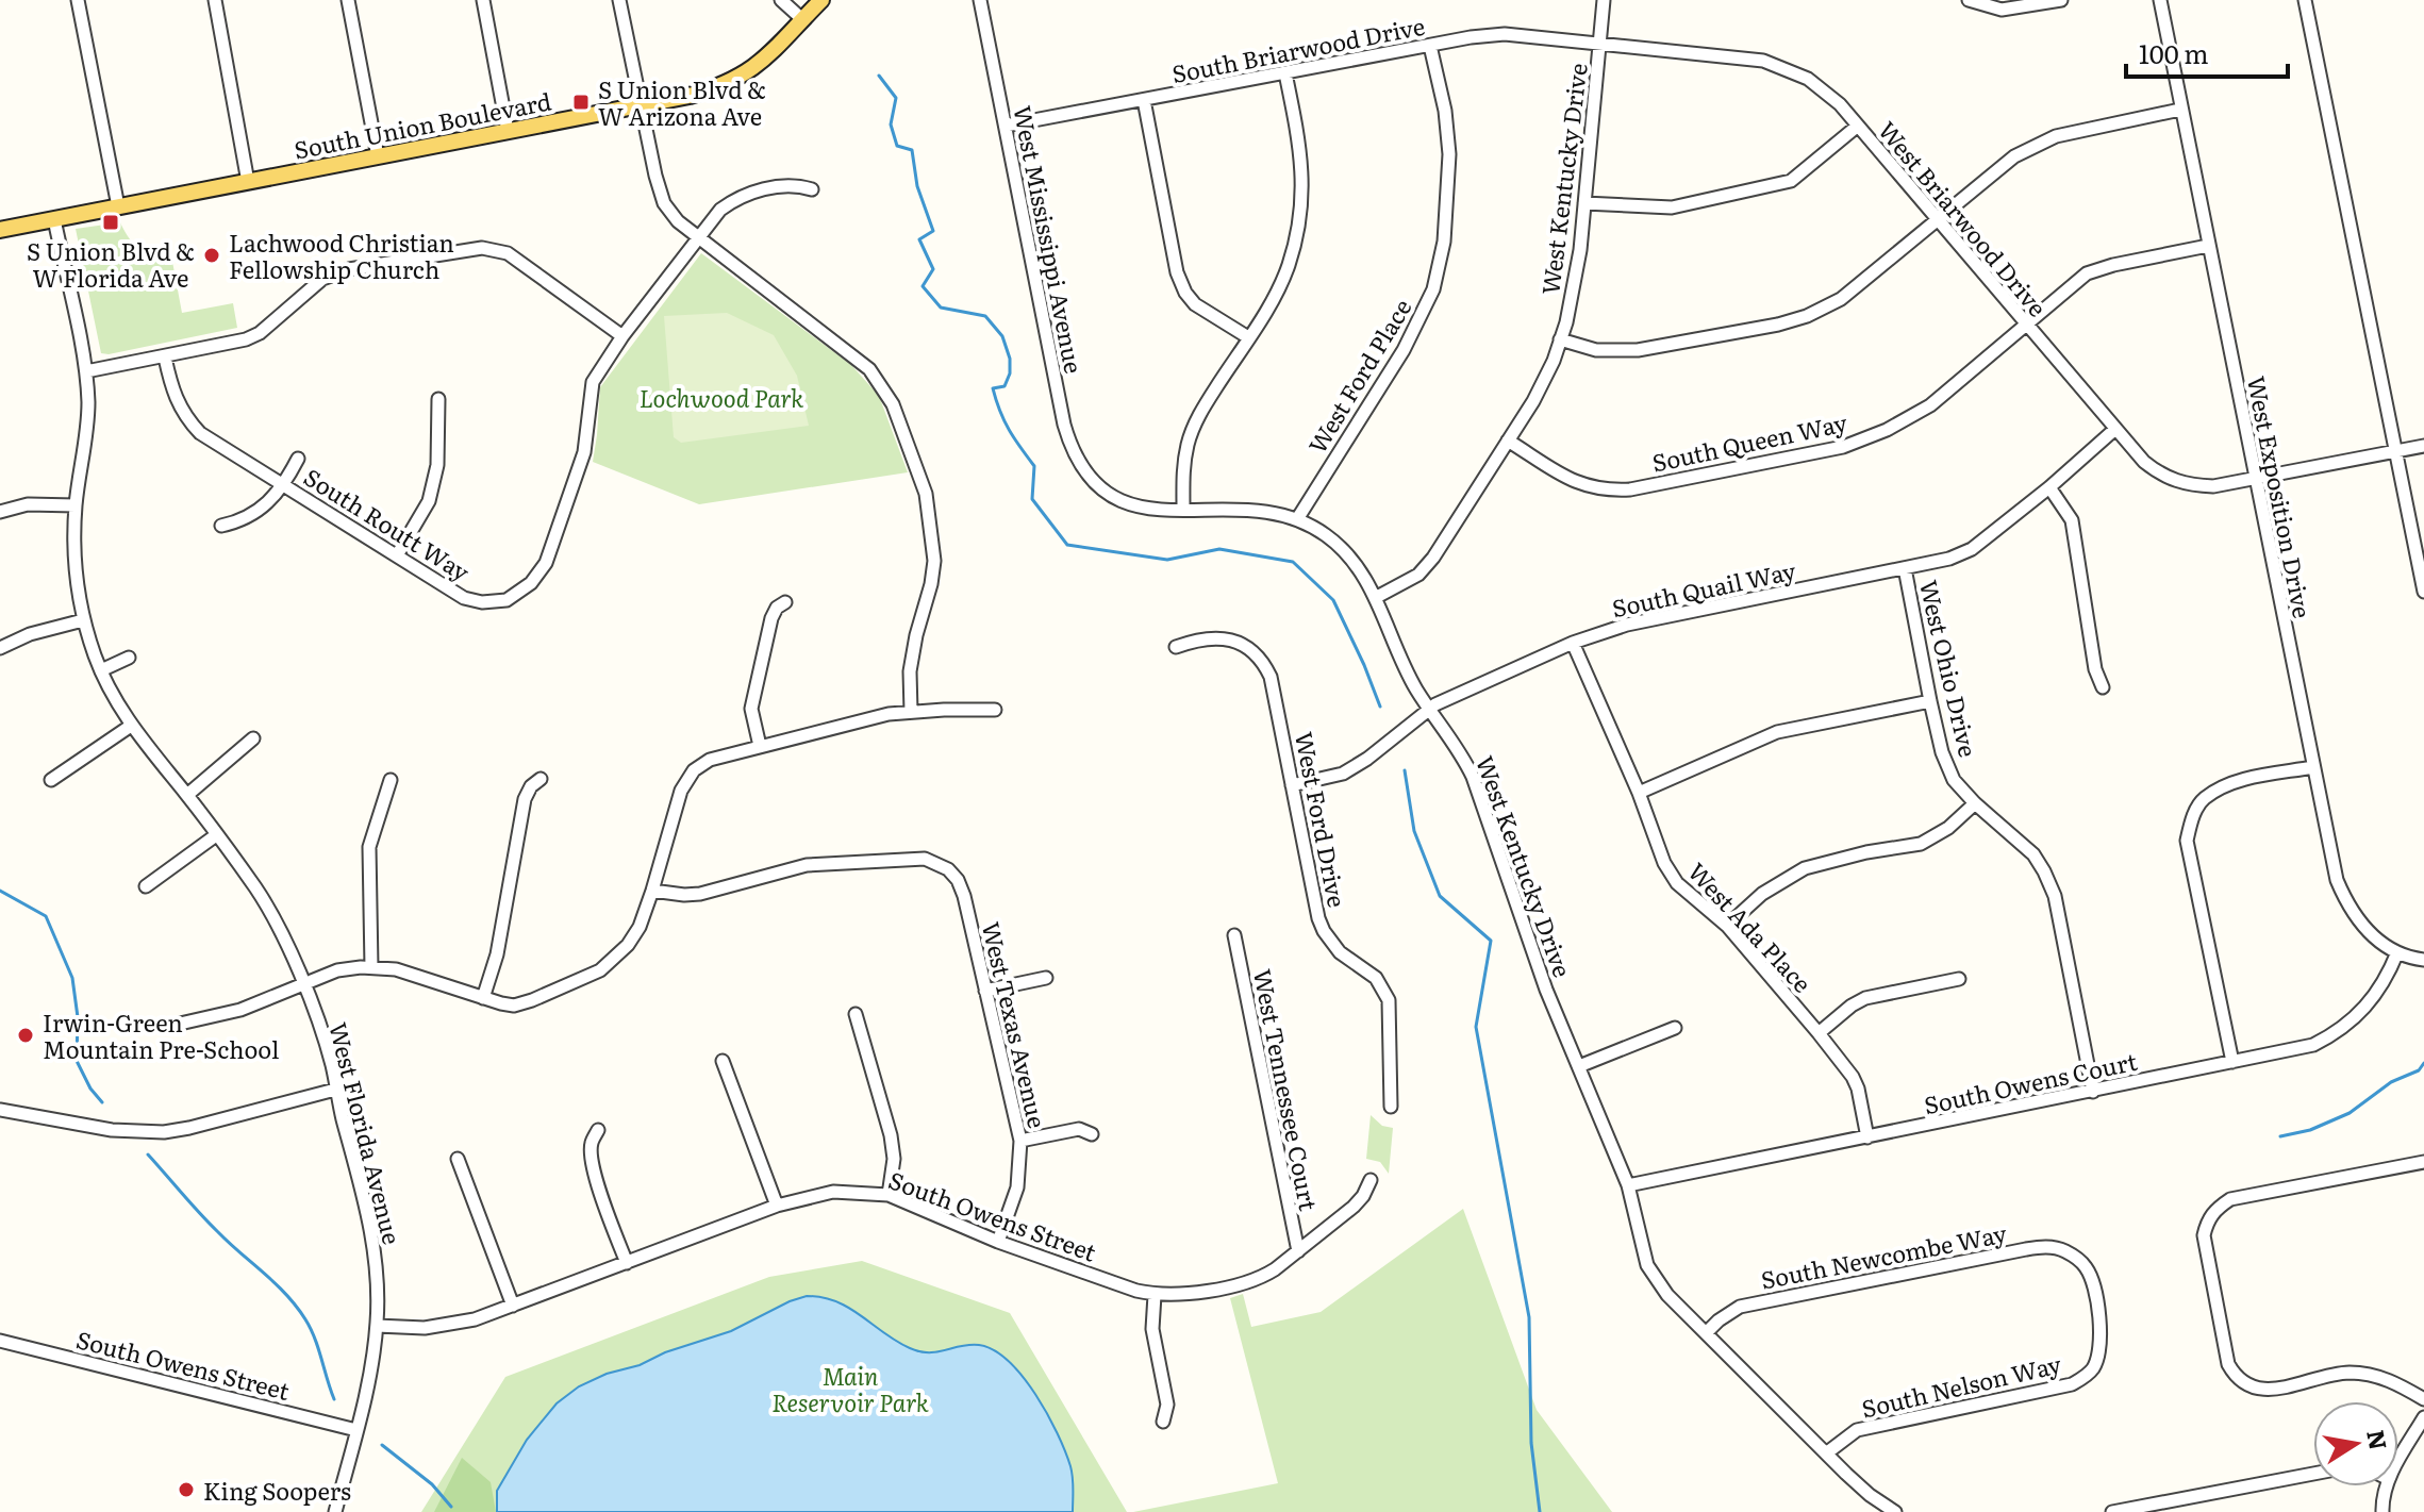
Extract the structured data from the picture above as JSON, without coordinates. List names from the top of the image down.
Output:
{
  "streets": {
    "main road": ["South Union Boulevard"],
    "street": [
      "South Briarwood Drive",
      "West Kentucky Drive",
      "West Briarwood Drive",
      "West Mississippi Avenue",
      "West Ford Place",
      "South Queen Way",
      "West Exposition Drive",
      "South Routt Way",
      "South Quail Way",
      "West Ohio Drive",
      "West Ford Drive",
      "West Ada Place",
      "West Texas Avenue",
      "South Owens Court",
      "West Tennessee Court",
      "West Florida Avenue",
      "South Owens Street",
      "South Newcombe Way",
      "South Nelson Way"
    ]
  },
  "crossings": [
    ["South Briarwood Drive", "West Kentucky Drive"],
    ["South Briarwood Drive", "West Briarwood Drive"],
    ["South Briarwood Drive", "West Mississippi Avenue"],
    ["South Briarwood Drive", "West Ford Place"],
    ["South Union Boulevard", "West Florida Avenue"],
    ["West Kentucky Drive", "West Briarwood Drive"],
    ["West Kentucky Drive", "South Queen Way"],
    ["West Kentucky Drive", "South Quail Way"],
    ["West Kentucky Drive", "South Owens Court"],
    ["West Kentucky Drive", "South Newcombe Way"],
    ["West Kentucky Drive", "South Nelson Way"],
    ["West Briarwood Drive", "South Queen Way"],
    ["West Briarwood Drive", "West Exposition Drive"],
    ["West Briarwood Drive", "South Quail Way"],
    ["South Queen Way", "West Exposition Drive"],
    ["West Exposition Drive", "South Owens Court"],
    ["South Quail Way", "West Ohio Drive"],
    ["South Quail Way", "West Ford Drive"],
    ["South Quail Way", "West Ada Place"],
    ["West Ohio Drive", "South Owens Court"],
    ["West Ada Place", "South Owens Court"],
    ["West Texas Avenue", "South Owens Street"],
    ["West Tennessee Court", "South Owens Street"],
    ["West Florida Avenue", "South Owens Street"],
    ["South Newcombe Way", "South Nelson Way"]
  ],
  "parks": ["Lochwood Park", "Main Reservoir Park"],
  "places": {
    "transit": ["S Union Blvd & W Arizona Ave", "S Union Blvd & W Florida Ave"],
    "other": ["Lachwood Christian Fellowship Church", "Irwin-Green Mountain Pre-School", "King Soopers"]
  },
  "scale_bar": "100 m",
  "north": "right"
}
